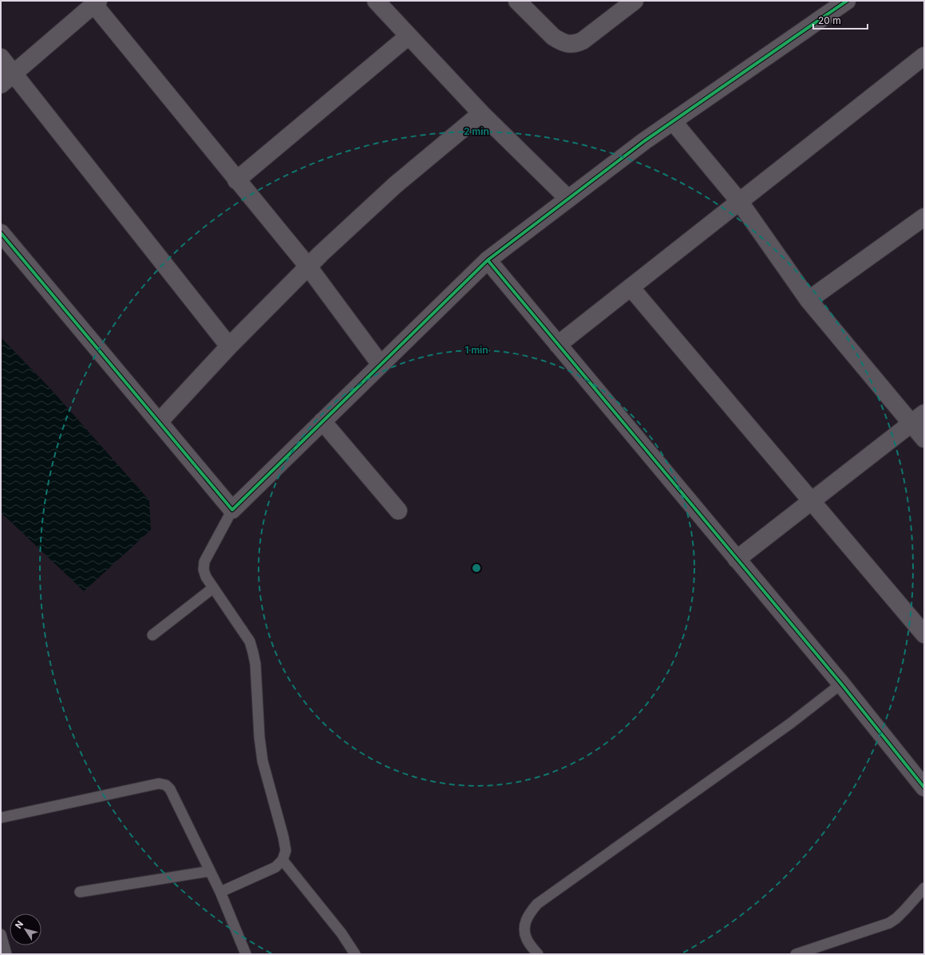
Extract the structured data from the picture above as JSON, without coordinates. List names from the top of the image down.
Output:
{
  "scale_bar": "20 m",
  "north": "top left",
  "rings": ["2 min", "1 min"]
}
